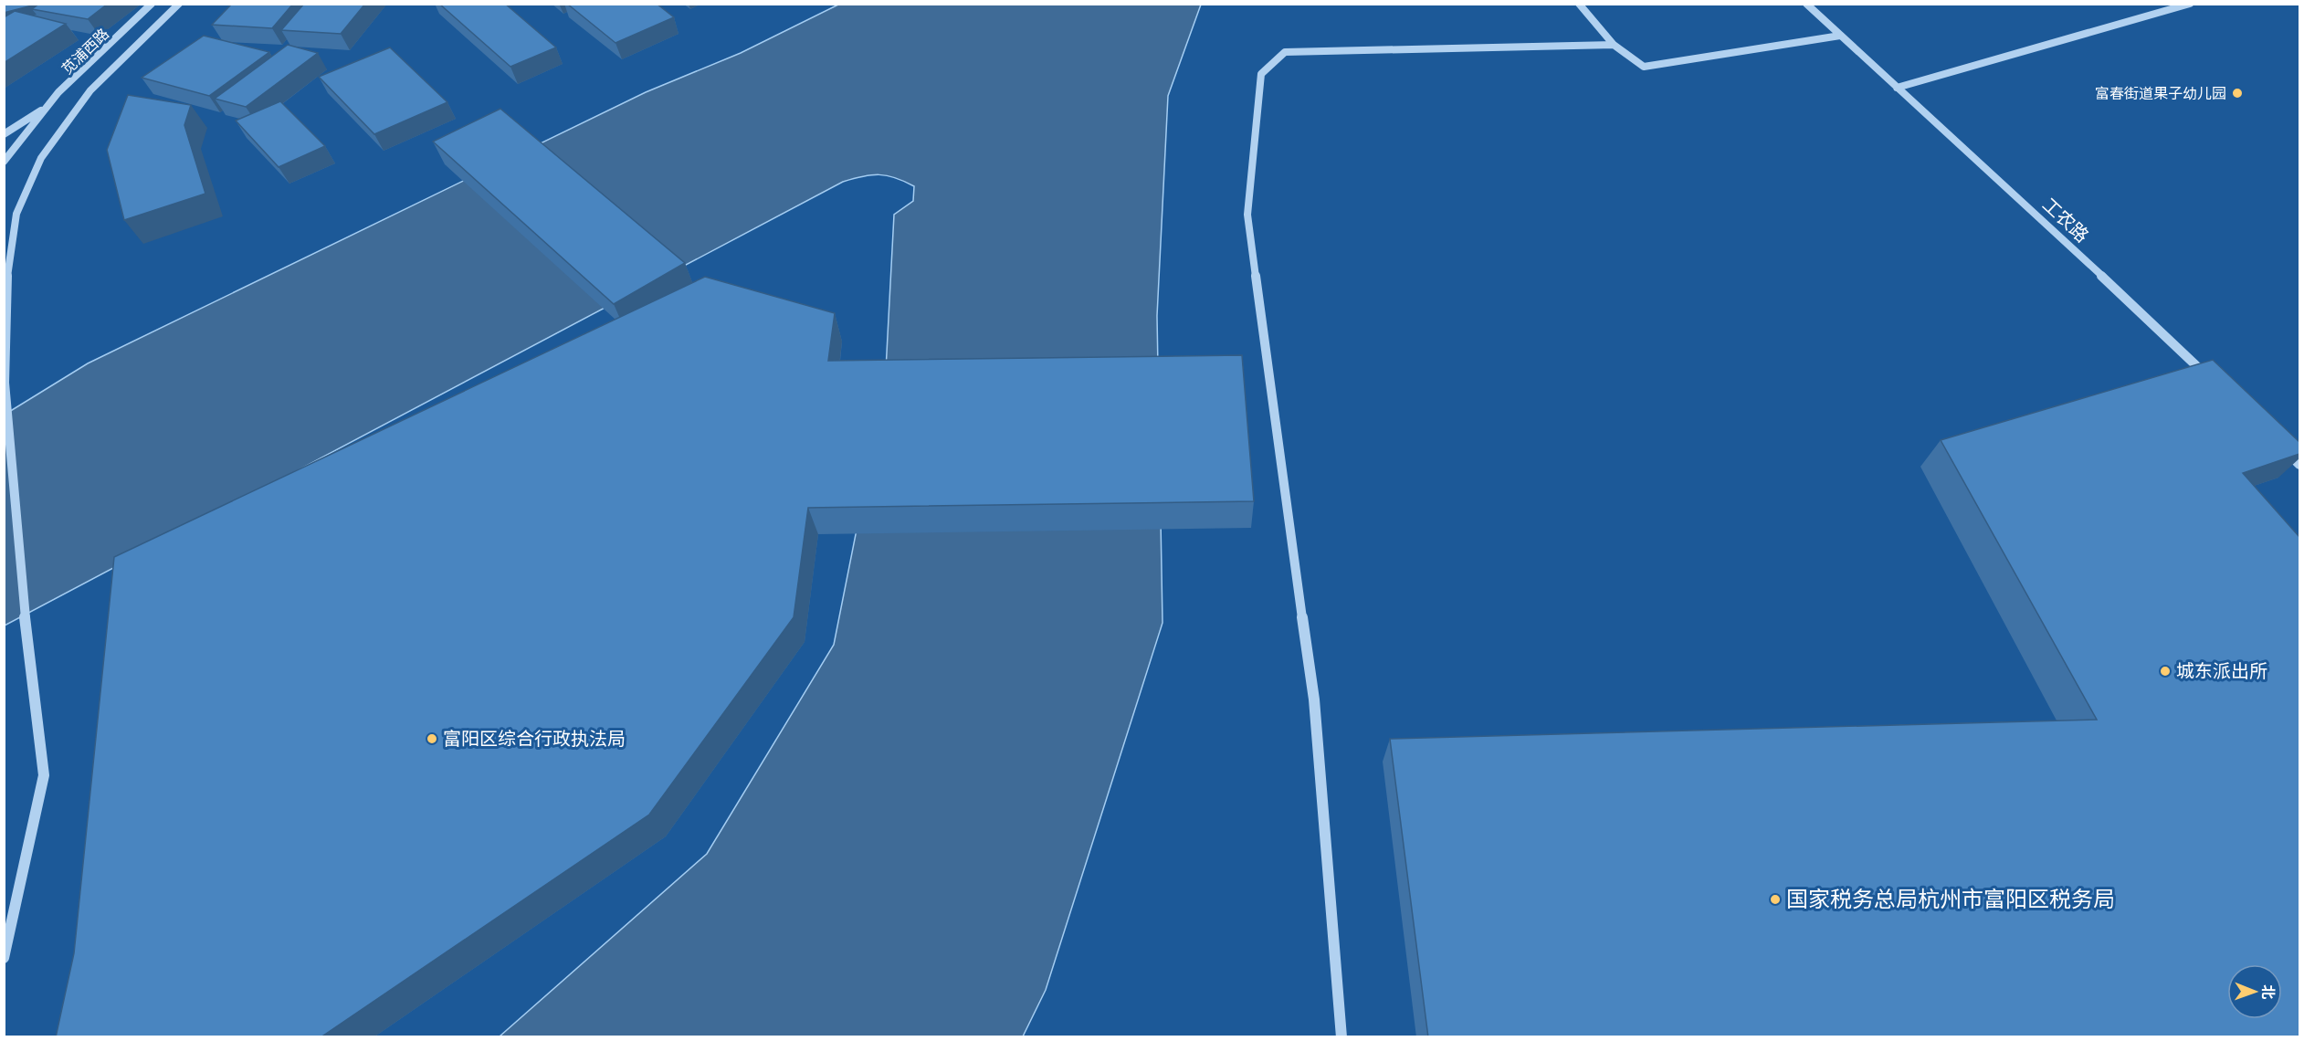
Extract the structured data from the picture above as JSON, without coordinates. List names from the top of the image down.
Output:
{
  "streets": {
    "street": ["苋浦西路", "工农路"]
  },
  "places": [
    "富春街道果子幼儿园",
    "城东派出所",
    "富阳区综合行政执法局",
    "国家税务总局杭州市富阳区税务局"
  ],
  "north": "right"
}
